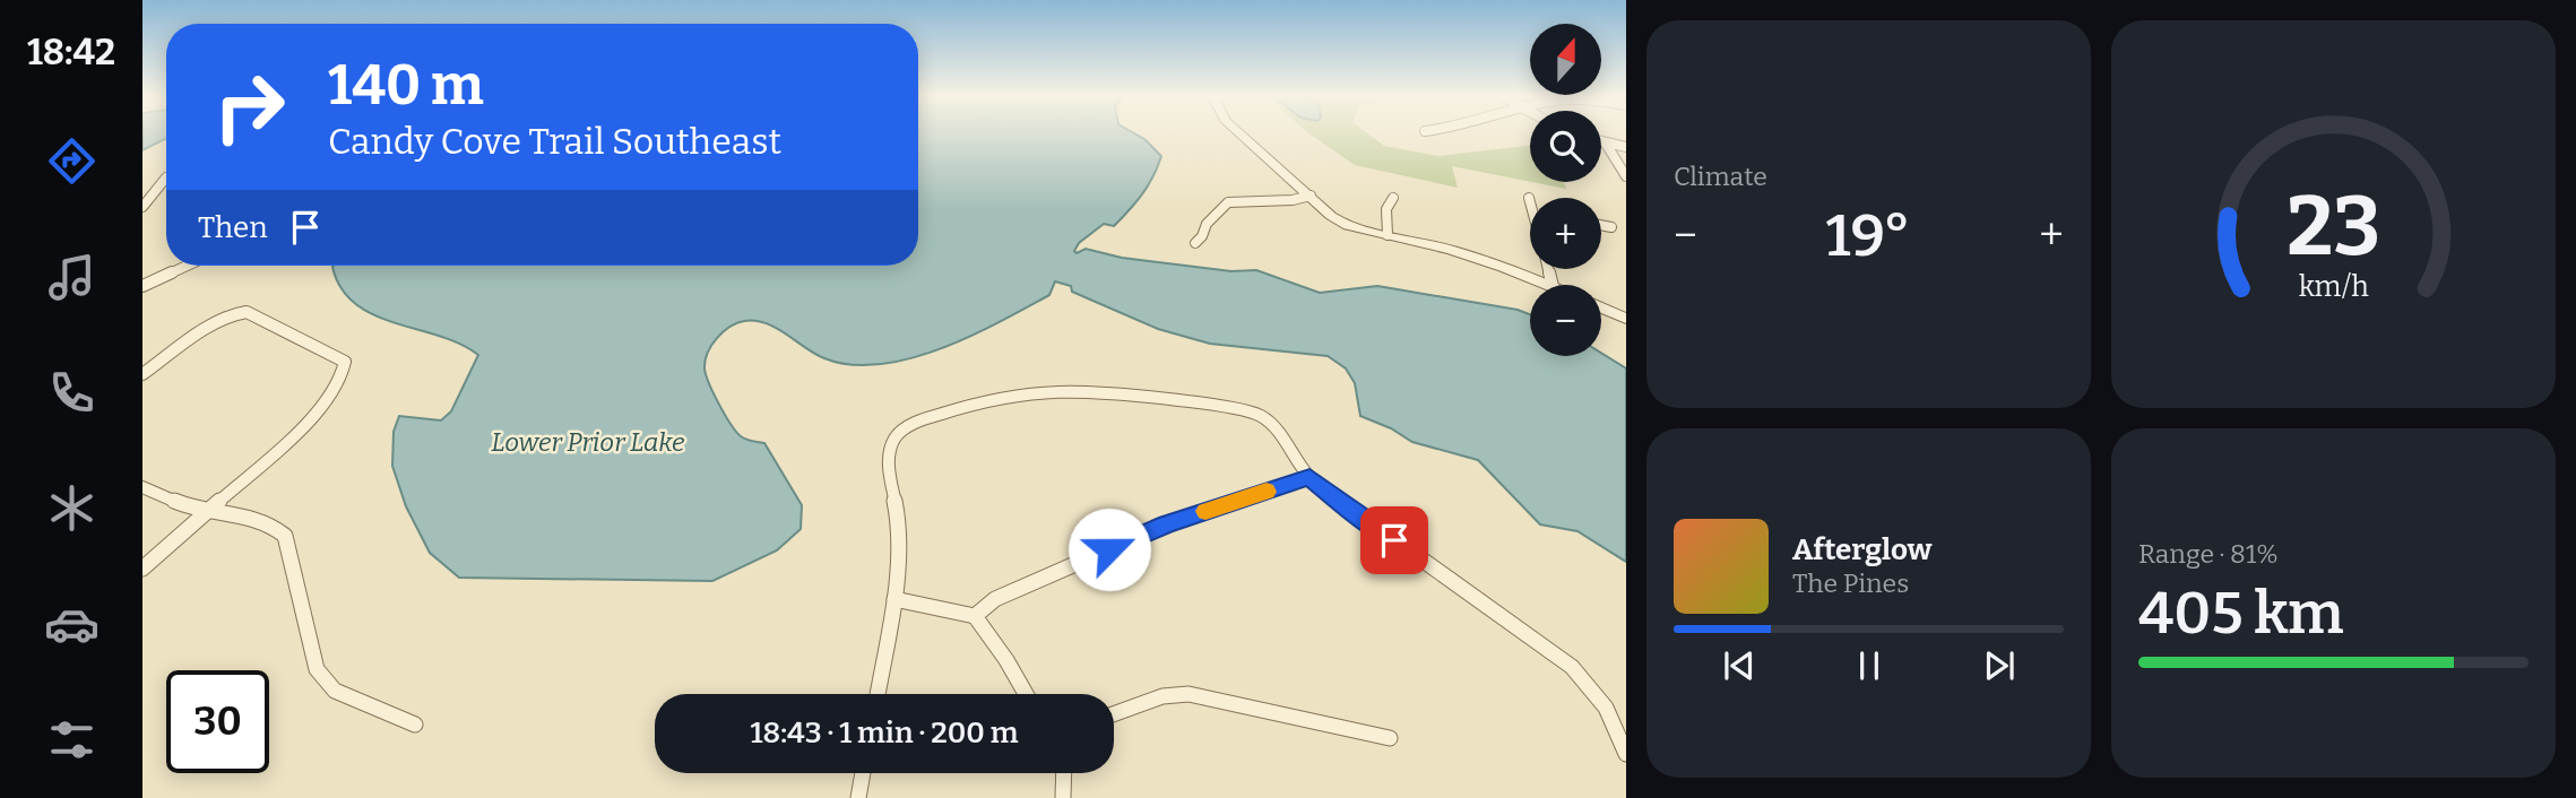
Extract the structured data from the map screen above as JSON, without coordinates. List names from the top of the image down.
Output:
{
  "water": ["Lower Prior Lake"],
  "north": "top",
  "page": {
    "tabs": "18:42",
    "tile": [
      "Climate",
      ["Range · 81%", "405 km"]
    ],
    "map_buttons": ["+", "−"],
    "turn": ["140 m", "Candy Cove Trail Southeast"],
    "then": "Then",
    "heat": ["−", "19°", "+"],
    "song": ["Afterglow", "The Pines"],
    "limit": "30",
    "trip": "18:43 · 1 min · 200 m",
    "gauge": ["23", "km/h"]
  }
}
